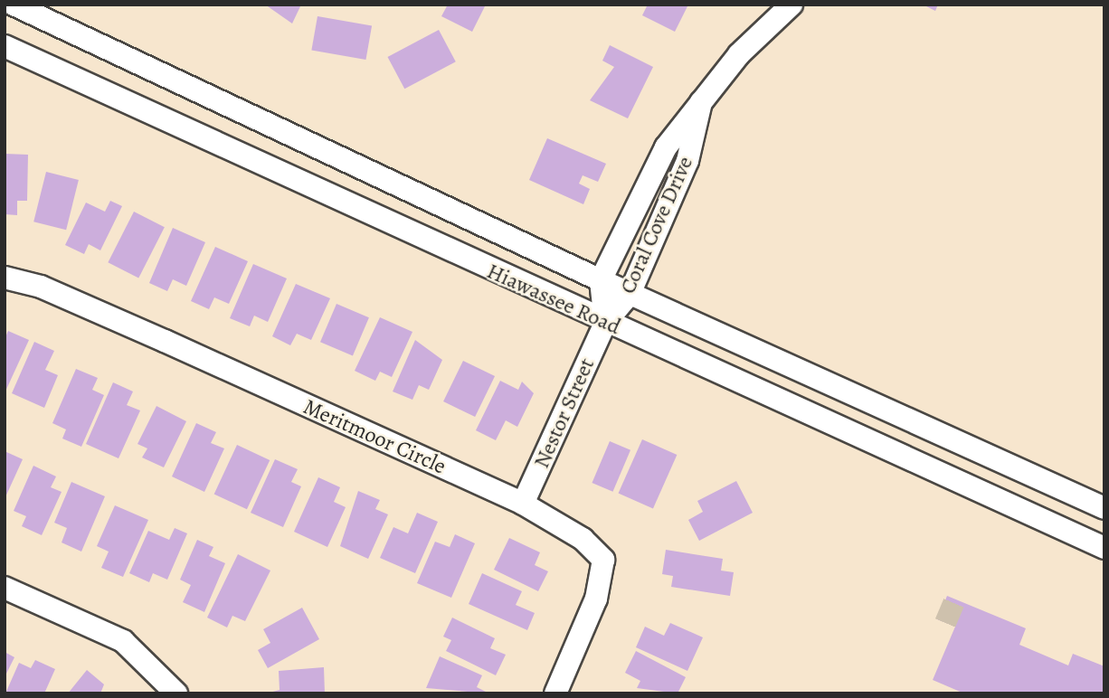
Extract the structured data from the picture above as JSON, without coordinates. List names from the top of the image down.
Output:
{
  "streets": {
    "street": [
      "Coral Cove Drive",
      "Hiawassee Road",
      "Nestor Street",
      "Meritmoor Circle"
    ]
  },
  "crossings": [
    ["Coral Cove Drive", "Hiawassee Road"],
    ["Coral Cove Drive", "Nestor Street"],
    ["Hiawassee Road", "Nestor Street"],
    ["Nestor Street", "Meritmoor Circle"]
  ]
}
